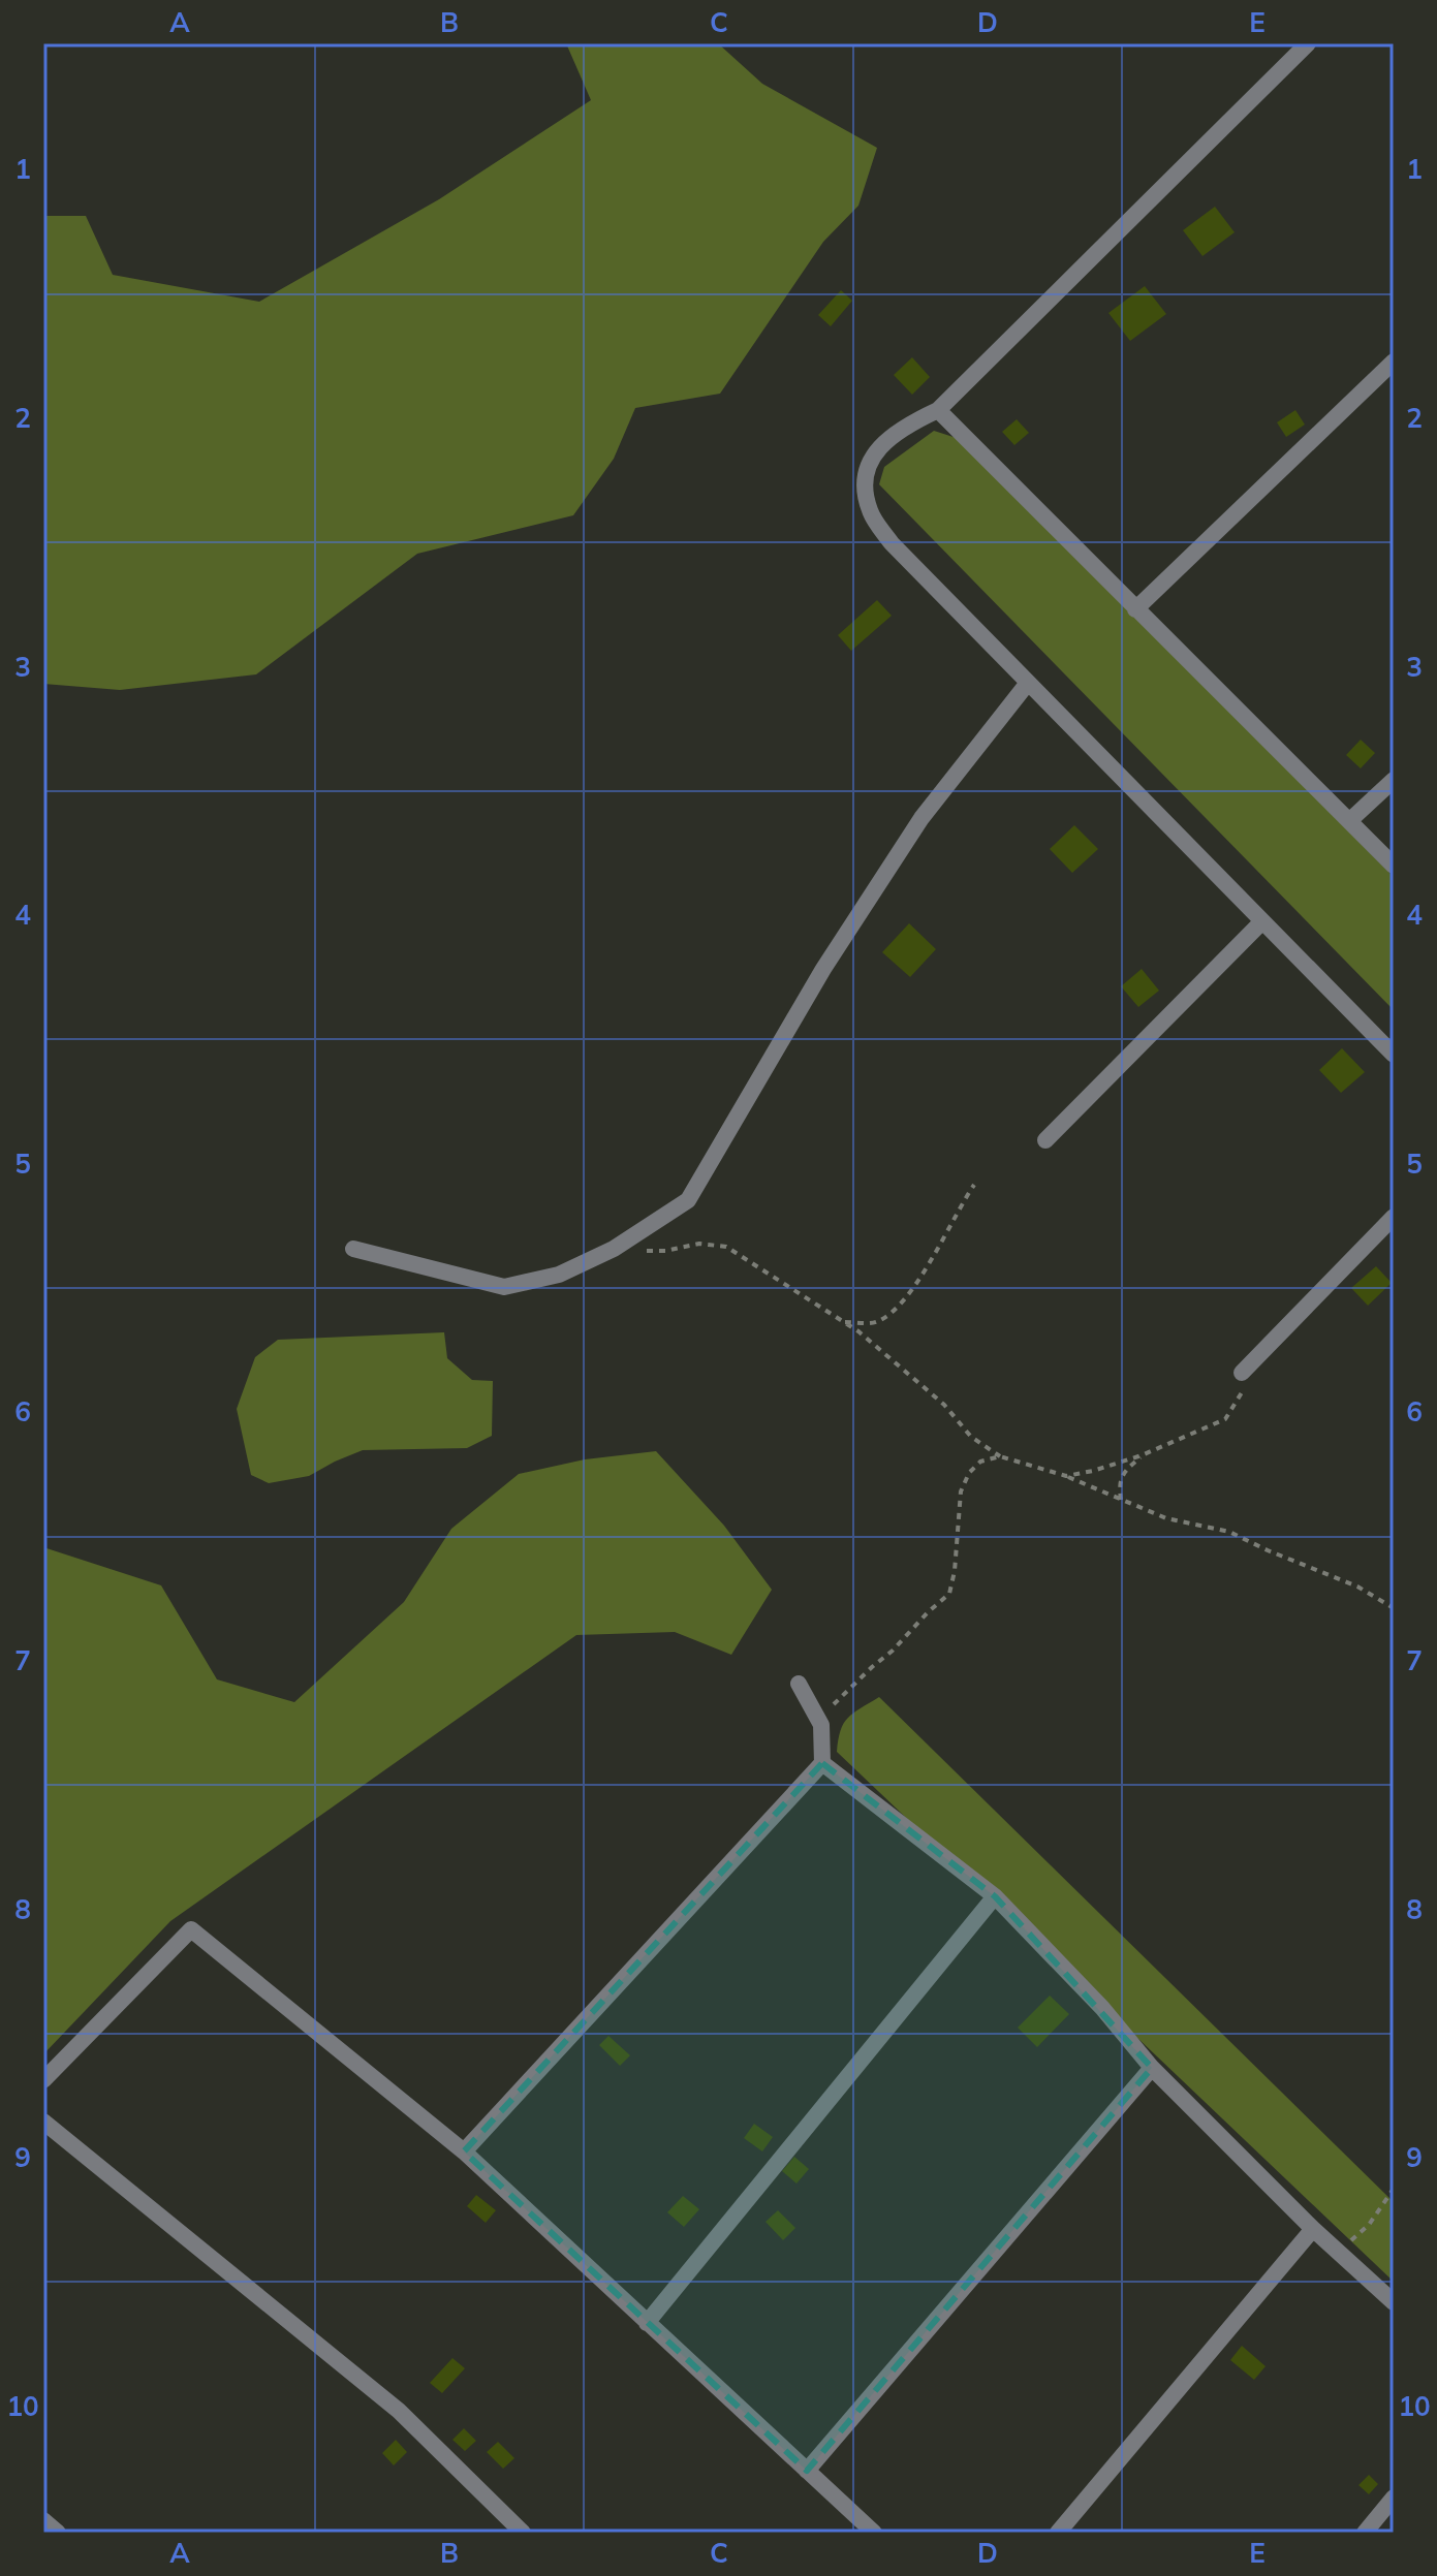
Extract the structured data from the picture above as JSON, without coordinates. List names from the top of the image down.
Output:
{
  "grid": {
    "columns": [
      "A",
      "B",
      "C",
      "D",
      "E"
    ],
    "rows": [
      "1",
      "2",
      "3",
      "4",
      "5",
      "6",
      "7",
      "8",
      "9",
      "10"
    ]
  }
}
